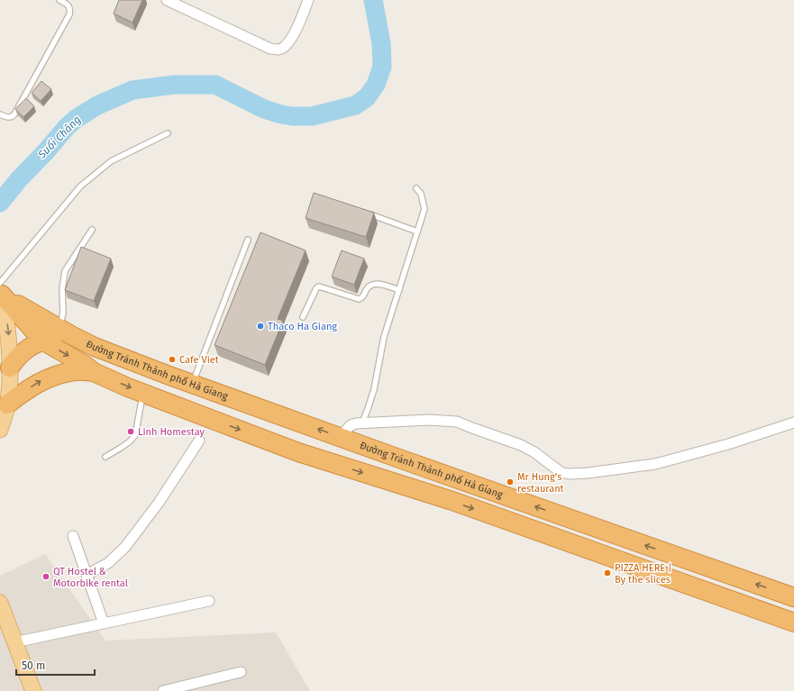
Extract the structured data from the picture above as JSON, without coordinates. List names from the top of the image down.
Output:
{
  "streets": {
    "highway": ["Đường Tránh Thành phố Hà Giang"]
  },
  "water": ["Suối Châng"],
  "places": [
    "Thaco Ha Giang",
    "Cafe Viet",
    "Linh Homestay",
    "Mr Hung’s restaurant",
    "PIZZA HERE | By the slices",
    "QT Hostel & Motorbike rental"
  ],
  "scale_bar": "50 m"
}
